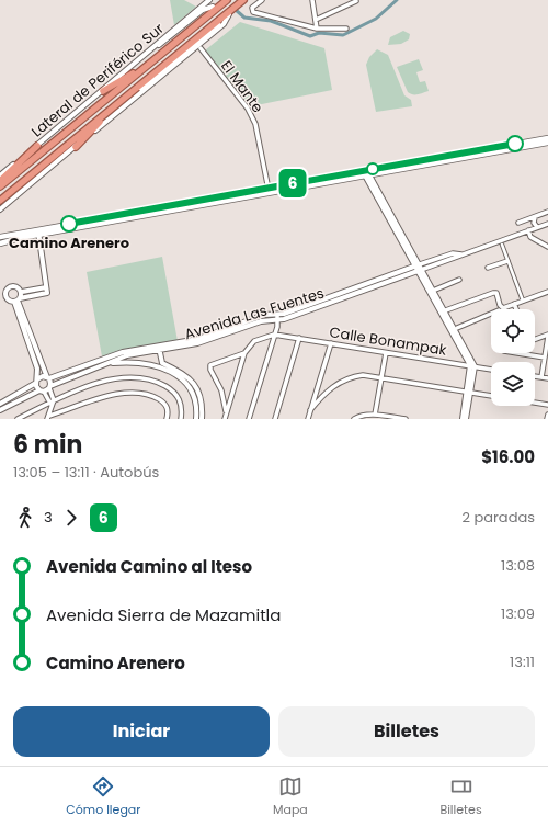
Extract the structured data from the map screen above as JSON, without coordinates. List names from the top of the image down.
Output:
{
  "streets": {
    "street": [
      "Lateral de Periférico Sur",
      "El Mante",
      "Avenida Las Fuentes",
      "Calle Bonampak"
    ]
  },
  "places": ["Camino Arenero"],
  "lines": ["bus line 6"],
  "page": {
    "on_map": "6",
    "heading": ["6 min", "13:05 – 13:11 · Autobús", "$16.00"],
    "legs": ["3", "6", "2 paradas"],
    "list": [
      {
        "name": "Avenida Camino al Iteso",
        "value": "13:08"
      },
      {
        "name": "Avenida Sierra de Mazamitla",
        "value": "13:09"
      },
      {
        "name": "Camino Arenero",
        "value": "13:11"
      }
    ],
    "buttons": ["Iniciar", "Billetes"],
    "tabs": ["Cómo llegar", "Mapa", "Billetes"]
  }
}
